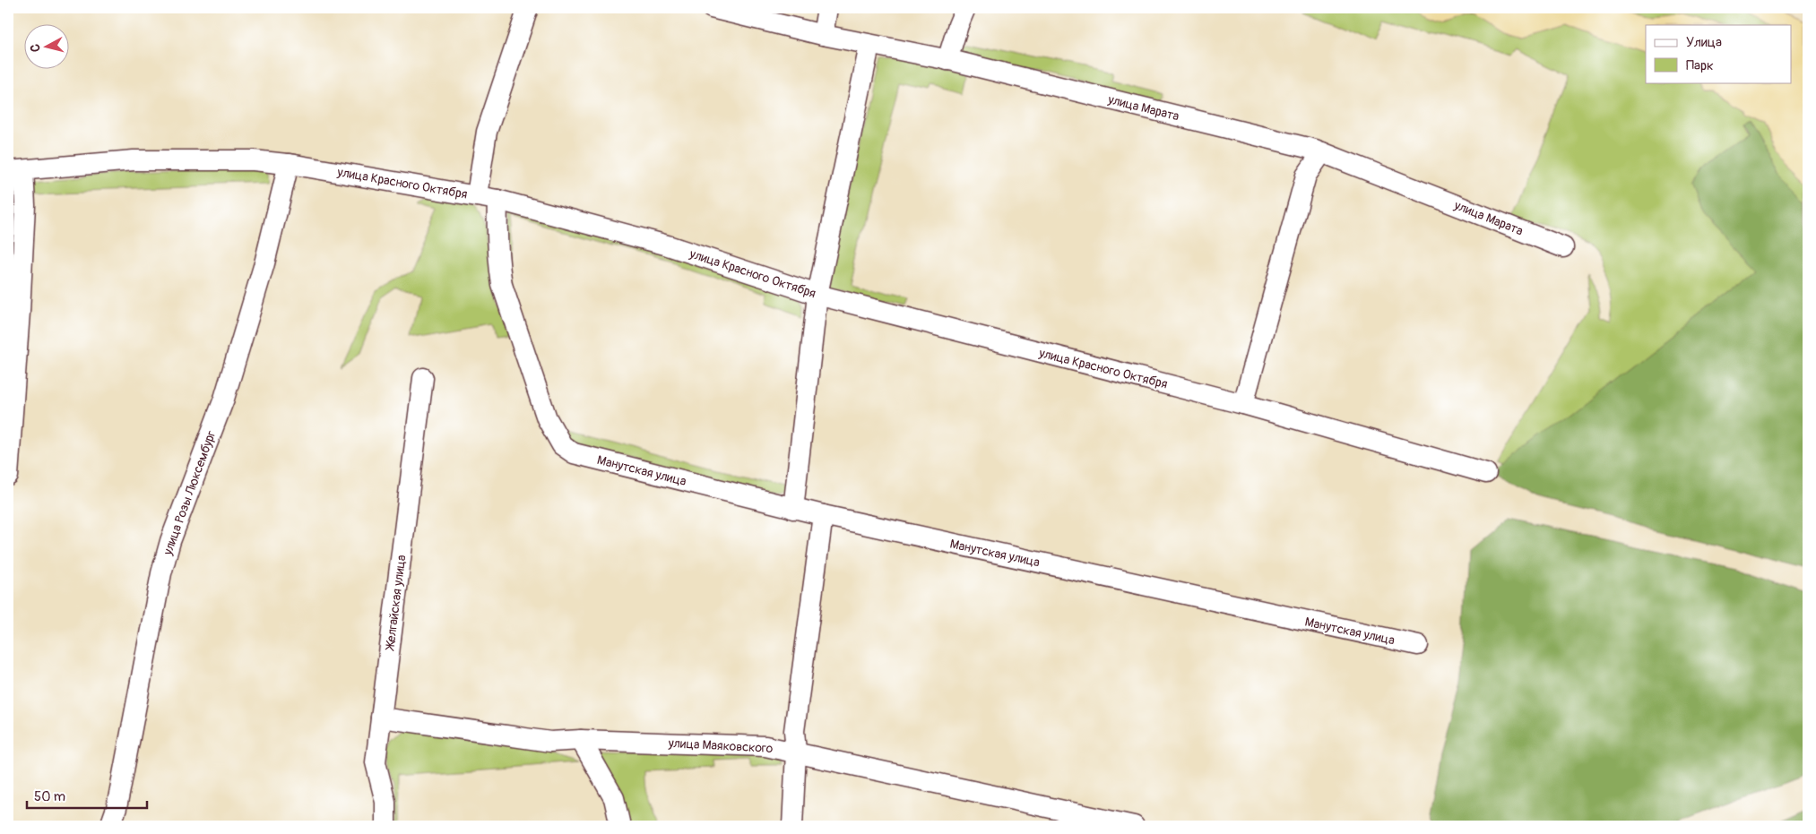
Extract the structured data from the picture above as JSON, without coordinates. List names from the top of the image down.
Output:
{
  "streets": {
    "street": [
      "улица Марата",
      "улица Красного Октября",
      "Манутская улица",
      "улица Розы Люксембург",
      "Желгайская улица",
      "улица Маяковского"
    ]
  },
  "crossings": [
    ["улица Красного Октября", "Манутская улица"],
    ["улица Красного Октября", "улица Розы Люксембург"],
    ["Желгайская улица", "улица Маяковского"]
  ],
  "legend": ["Улица", "Парк"],
  "scale_bar": "50 m",
  "north": "left"
}
